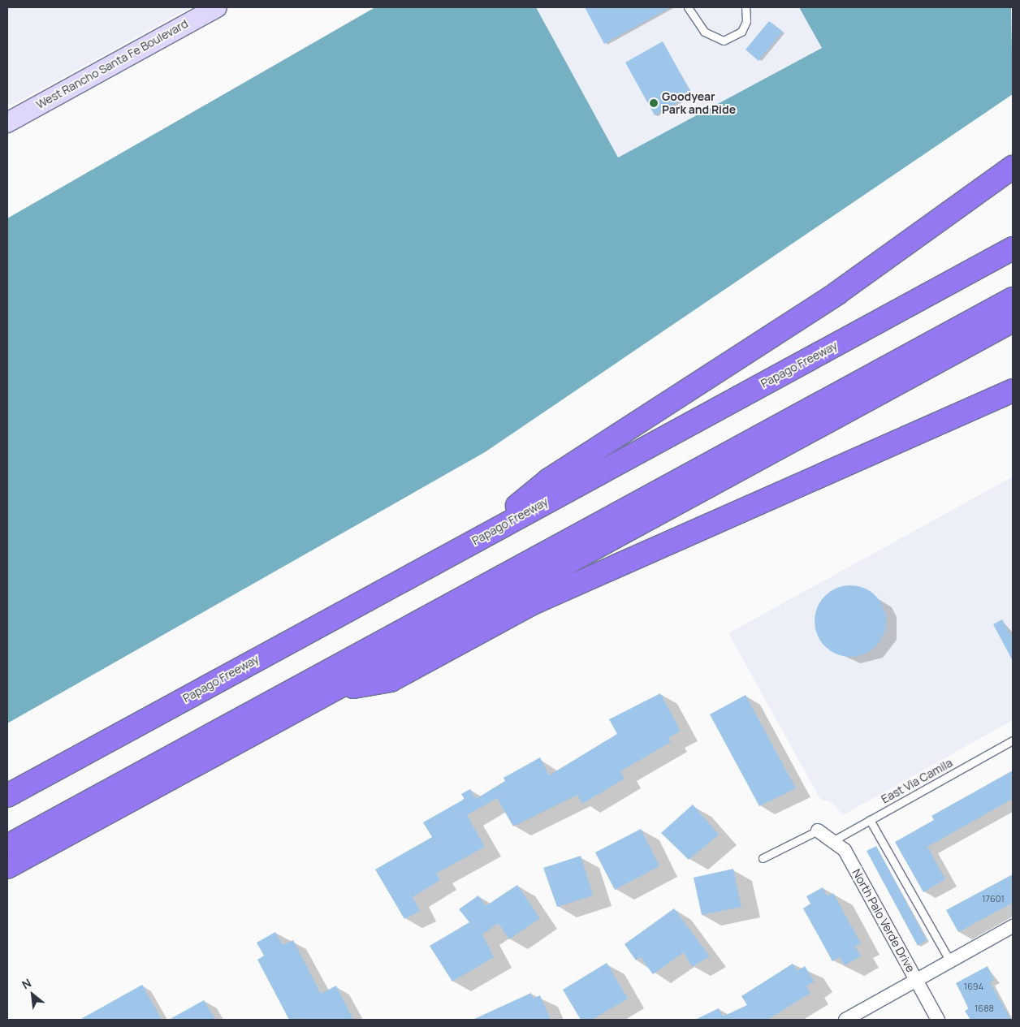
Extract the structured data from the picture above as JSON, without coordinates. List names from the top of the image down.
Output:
{
  "streets": {
    "highway": ["Papago Freeway"],
    "street": ["West Rancho Santa Fe Boulevard", "North Palo Verde Drive"],
    "lane": ["East Via Camila"]
  },
  "crossings": [
    ["East Via Camila", "North Palo Verde Drive"]
  ],
  "places": ["Goodyear Park and Ride"],
  "house_numbers": ["17601", "1694", "1688"],
  "north": "top left"
}
